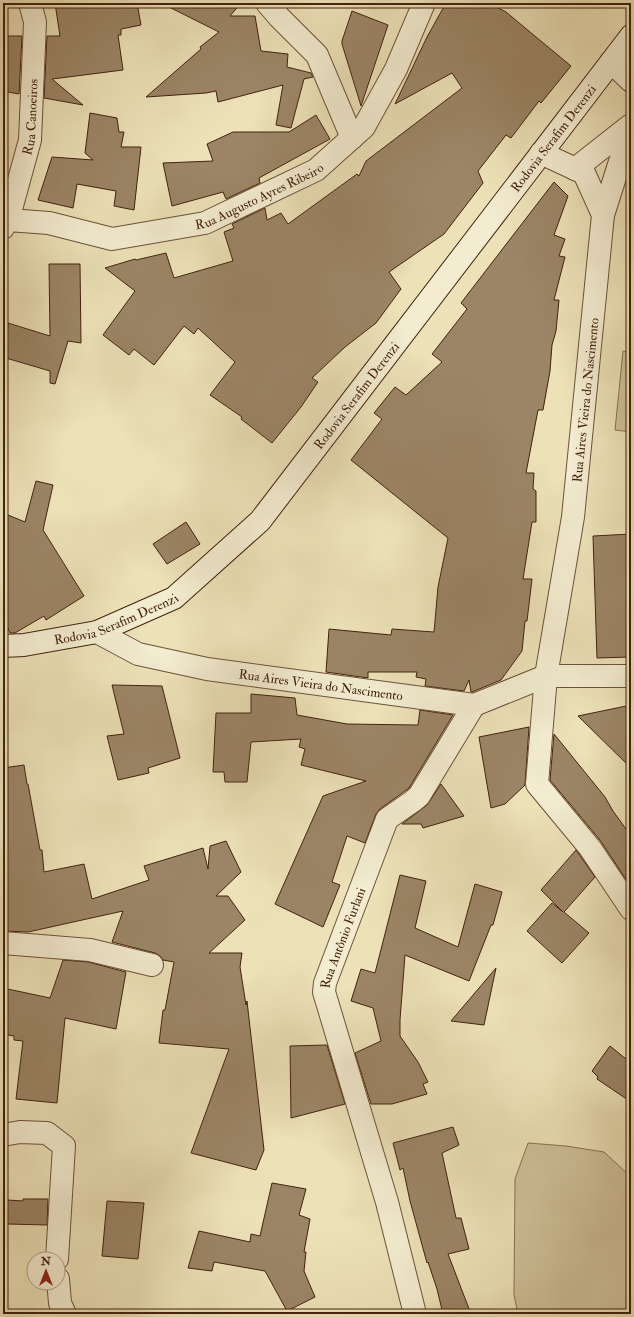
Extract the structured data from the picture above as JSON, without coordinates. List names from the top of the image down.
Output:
{
  "streets": {
    "street": [
      "Rua Canoeiros",
      "Rodovia Serafim Derenzi",
      "Rua Augusto Ayres Ribeiro",
      "Rua Aires Vieira do Nascimento",
      "Rua Antônio Furlani"
    ]
  },
  "crossings": [
    ["Rua Canoeiros", "Rua Augusto Ayres Ribeiro"],
    ["Rodovia Serafim Derenzi", "Rua Aires Vieira do Nascimento"],
    ["Rua Aires Vieira do Nascimento", "Rua Antônio Furlani"]
  ],
  "north": "top"
}
